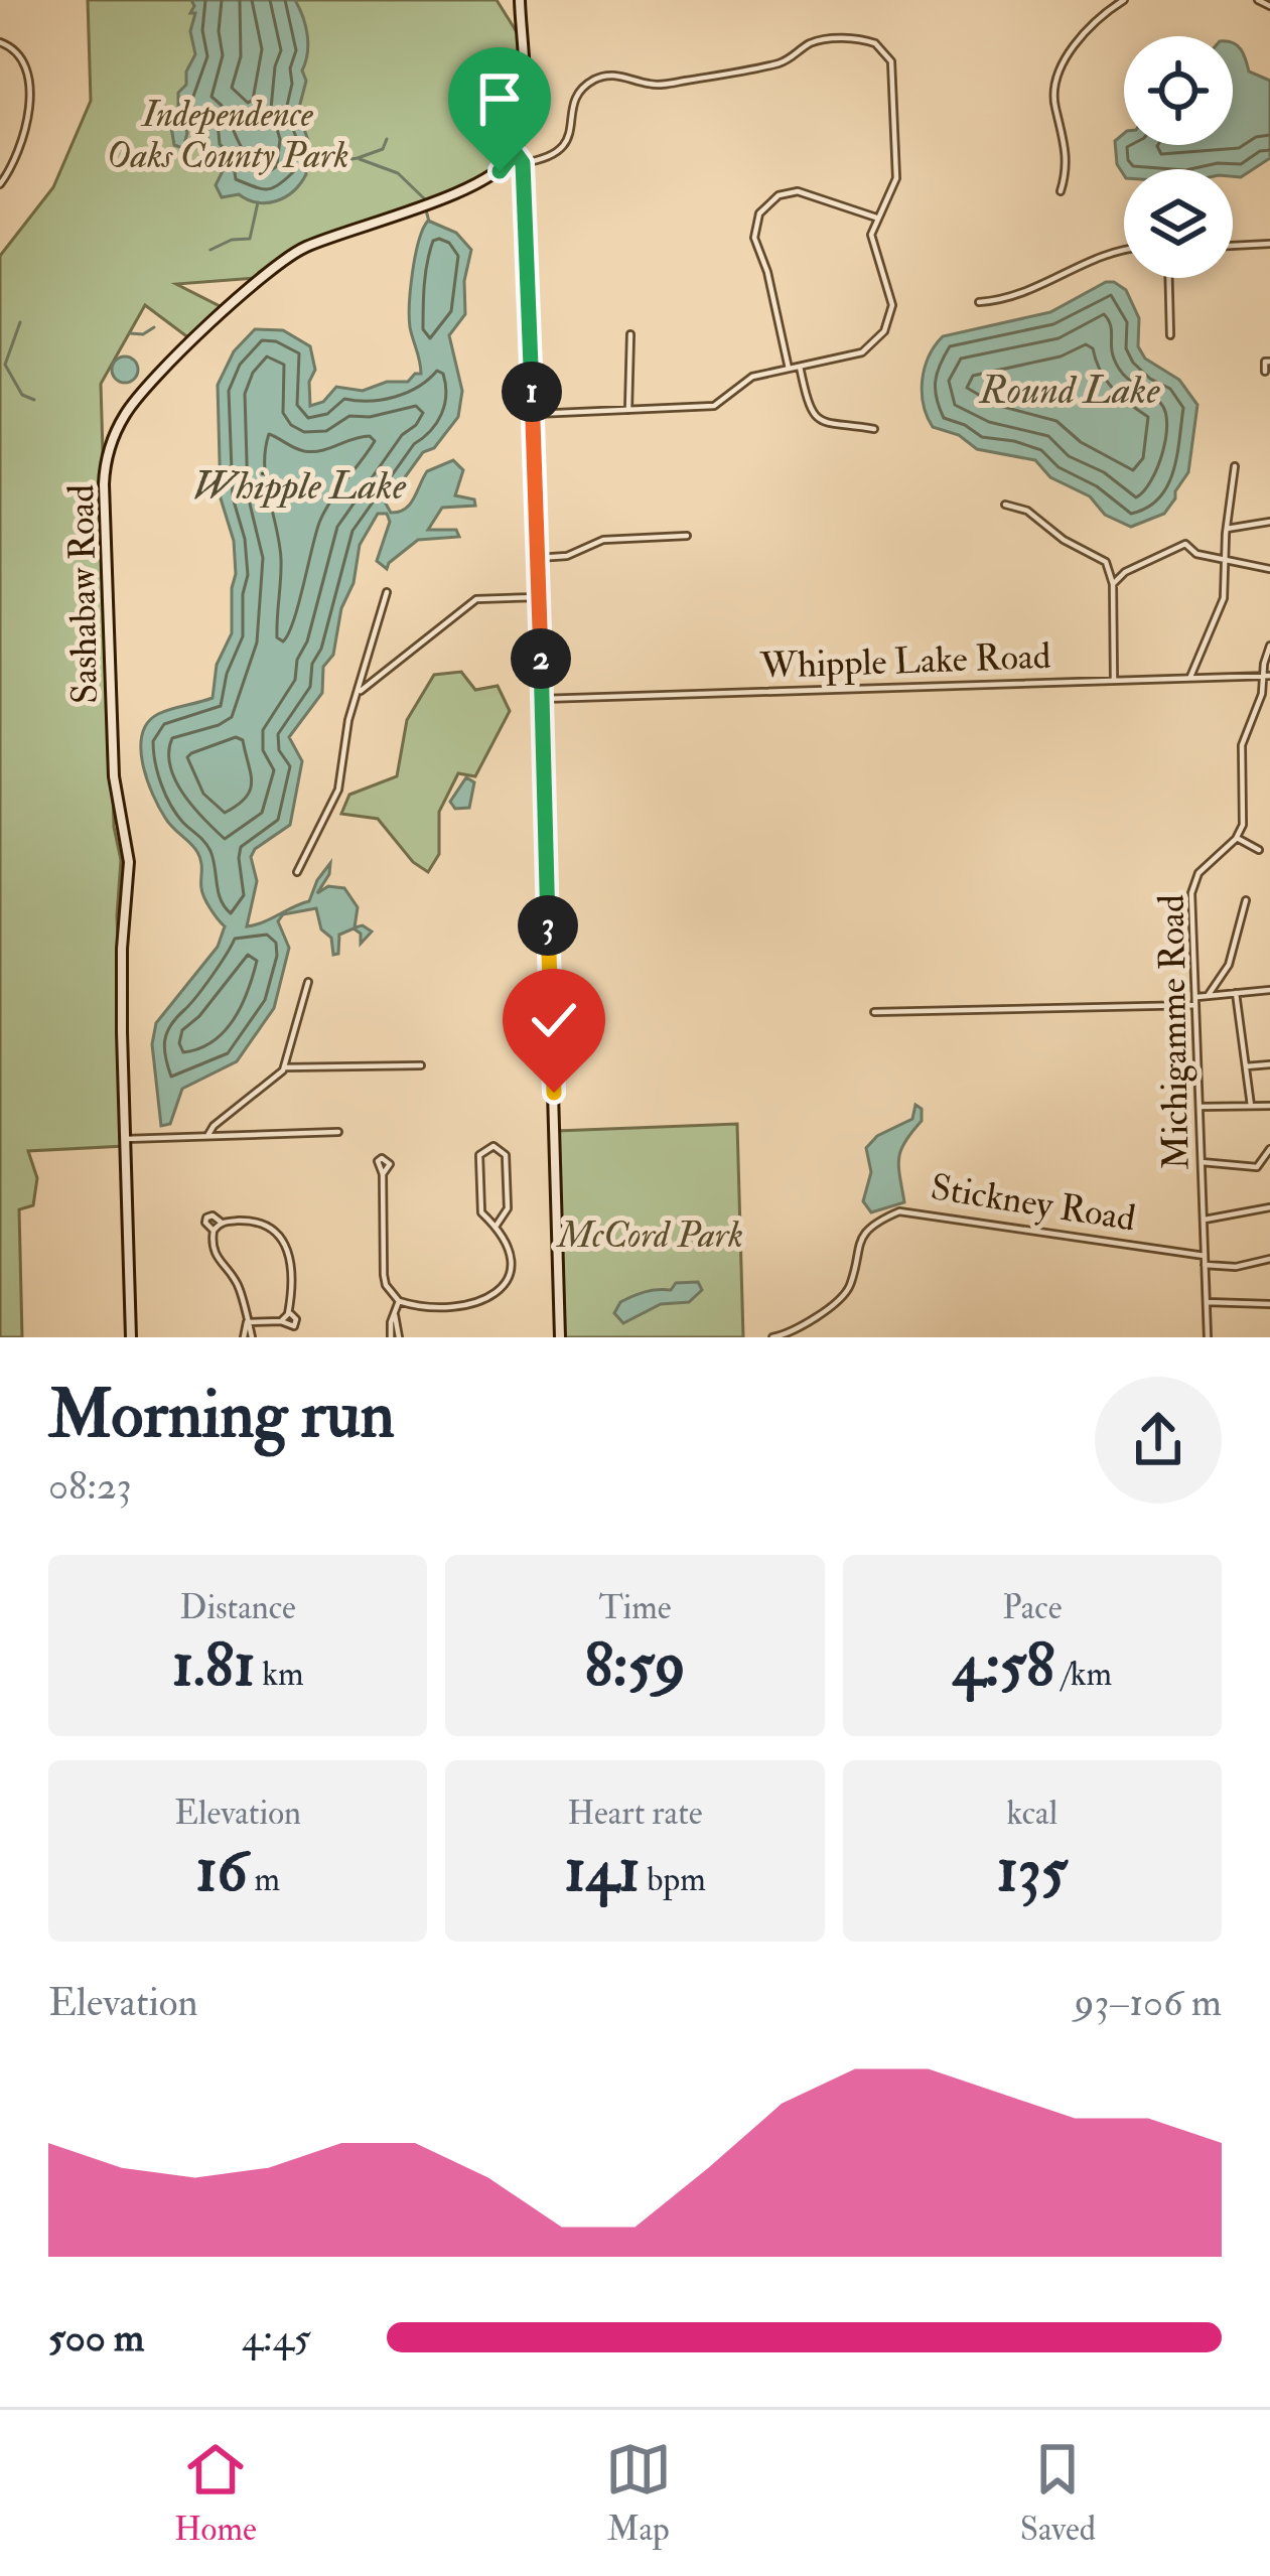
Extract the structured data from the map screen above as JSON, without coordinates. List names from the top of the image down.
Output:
{
  "streets": {
    "main road": ["Sashabaw Road"],
    "street": ["Whipple Lake Road", "Michigamme Road", "Stickney Road"]
  },
  "crossings": [
    ["Michigamme Road", "Stickney Road"]
  ],
  "water": ["Round Lake", "Whipple Lake"],
  "parks": ["Independence Oaks County Park", "McCord Park"],
  "page": {
    "pins": ["1", "2", "3"],
    "heading": ["Morning run", "08:23"],
    "stats": [
      ["Distance", "1.81 km"],
      ["Time", "8:59"],
      ["Pace", "4:58 /km"],
      ["Elevation", "16 m"],
      ["Heart rate", "141 bpm"],
      ["kcal", "135"]
    ],
    "chart": ["Elevation", "93–106 m"],
    "list": [
      {
        "name": "500 m",
        "note": "4:45"
      }
    ],
    "tabs": ["Home", "Map", "Saved"]
  }
}
